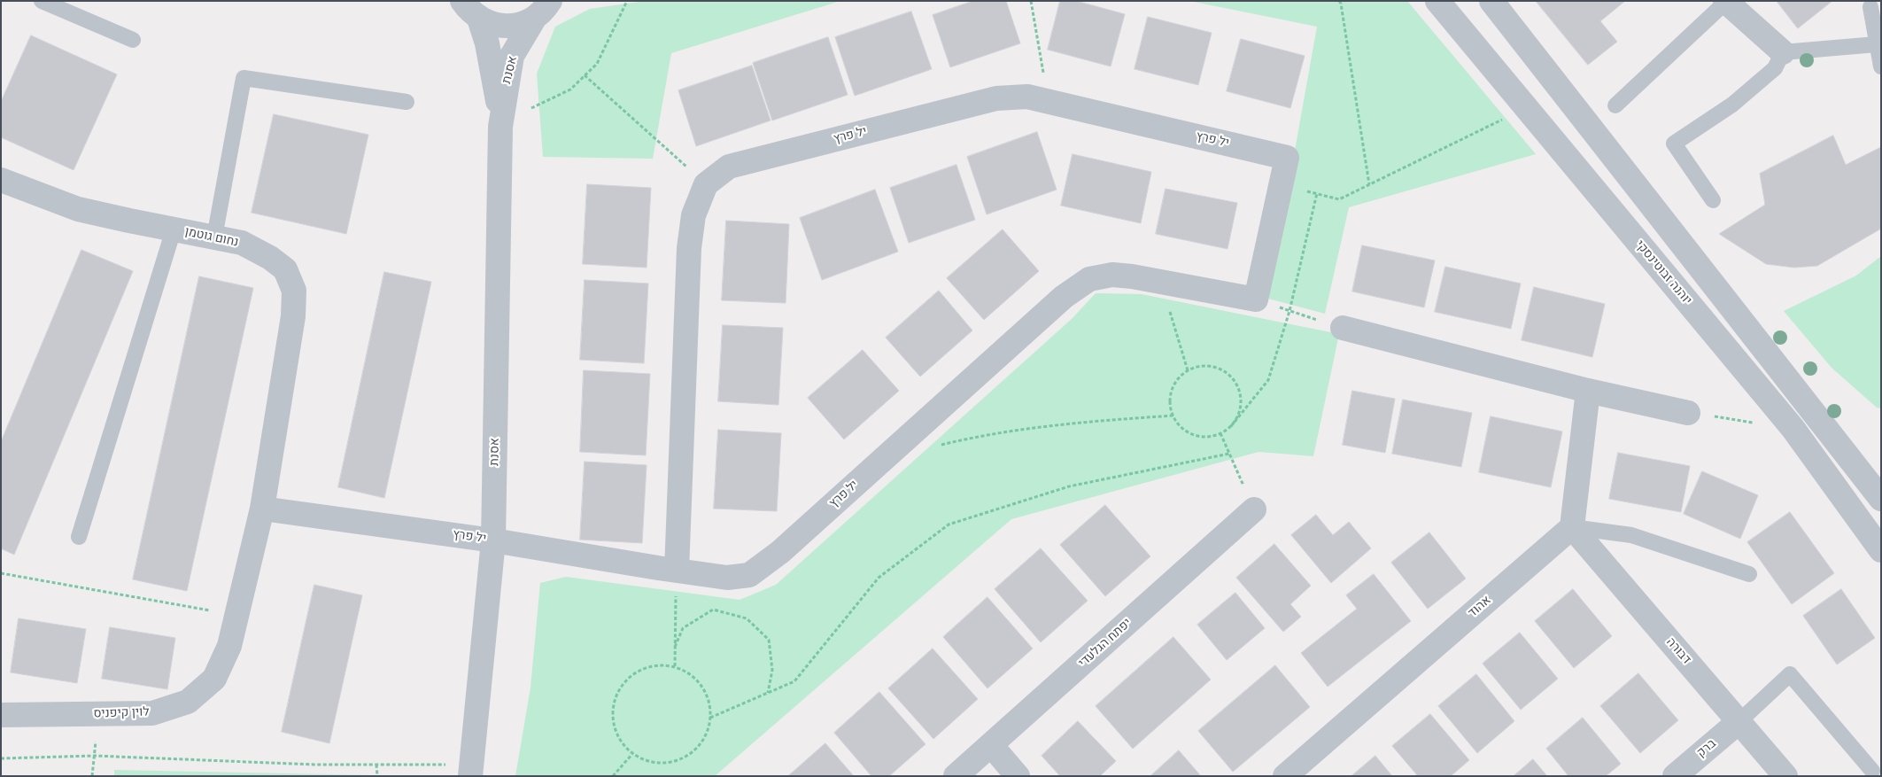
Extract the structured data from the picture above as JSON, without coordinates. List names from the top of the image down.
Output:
{
  "streets": {
    "street": [
      "אסנת",
      "יל פרץ",
      "נחום גוטמן",
      "יוהנה זבוטינסקי",
      "אהוד",
      "יפתח הגלעדי",
      "דבורה",
      "לוין קיפניס",
      "ברק"
    ]
  },
  "crossings": [
    ["אסנת", "יל פרץ"],
    ["יל פרץ", "נחום גוטמן"],
    ["יל פרץ", "לוין קיפניס"],
    ["נחום גוטמן", "לוין קיפניס"],
    ["אהוד", "דבורה"],
    ["דבורה", "ברק"]
  ]
}
